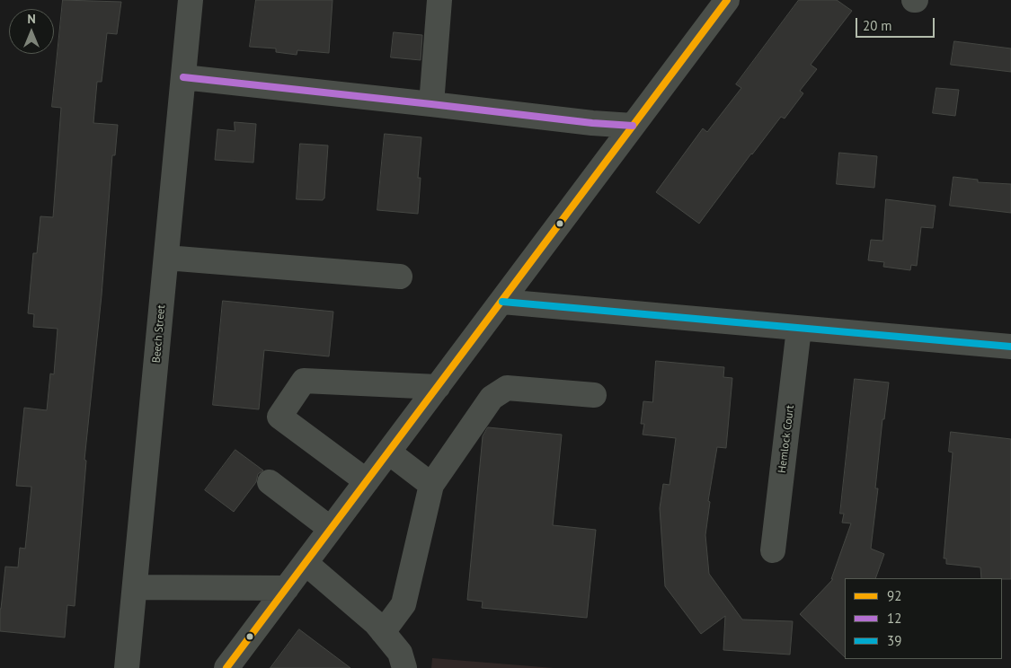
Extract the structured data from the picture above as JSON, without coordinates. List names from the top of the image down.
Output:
{
  "streets": {
    "street": ["Beech Street", "Hemlock Court"]
  },
  "lines": ["transit line 92", "transit line 12", "transit line 39"],
  "legend": ["92", "12", "39"],
  "scale_bar": "20 m",
  "north": "top"
}
